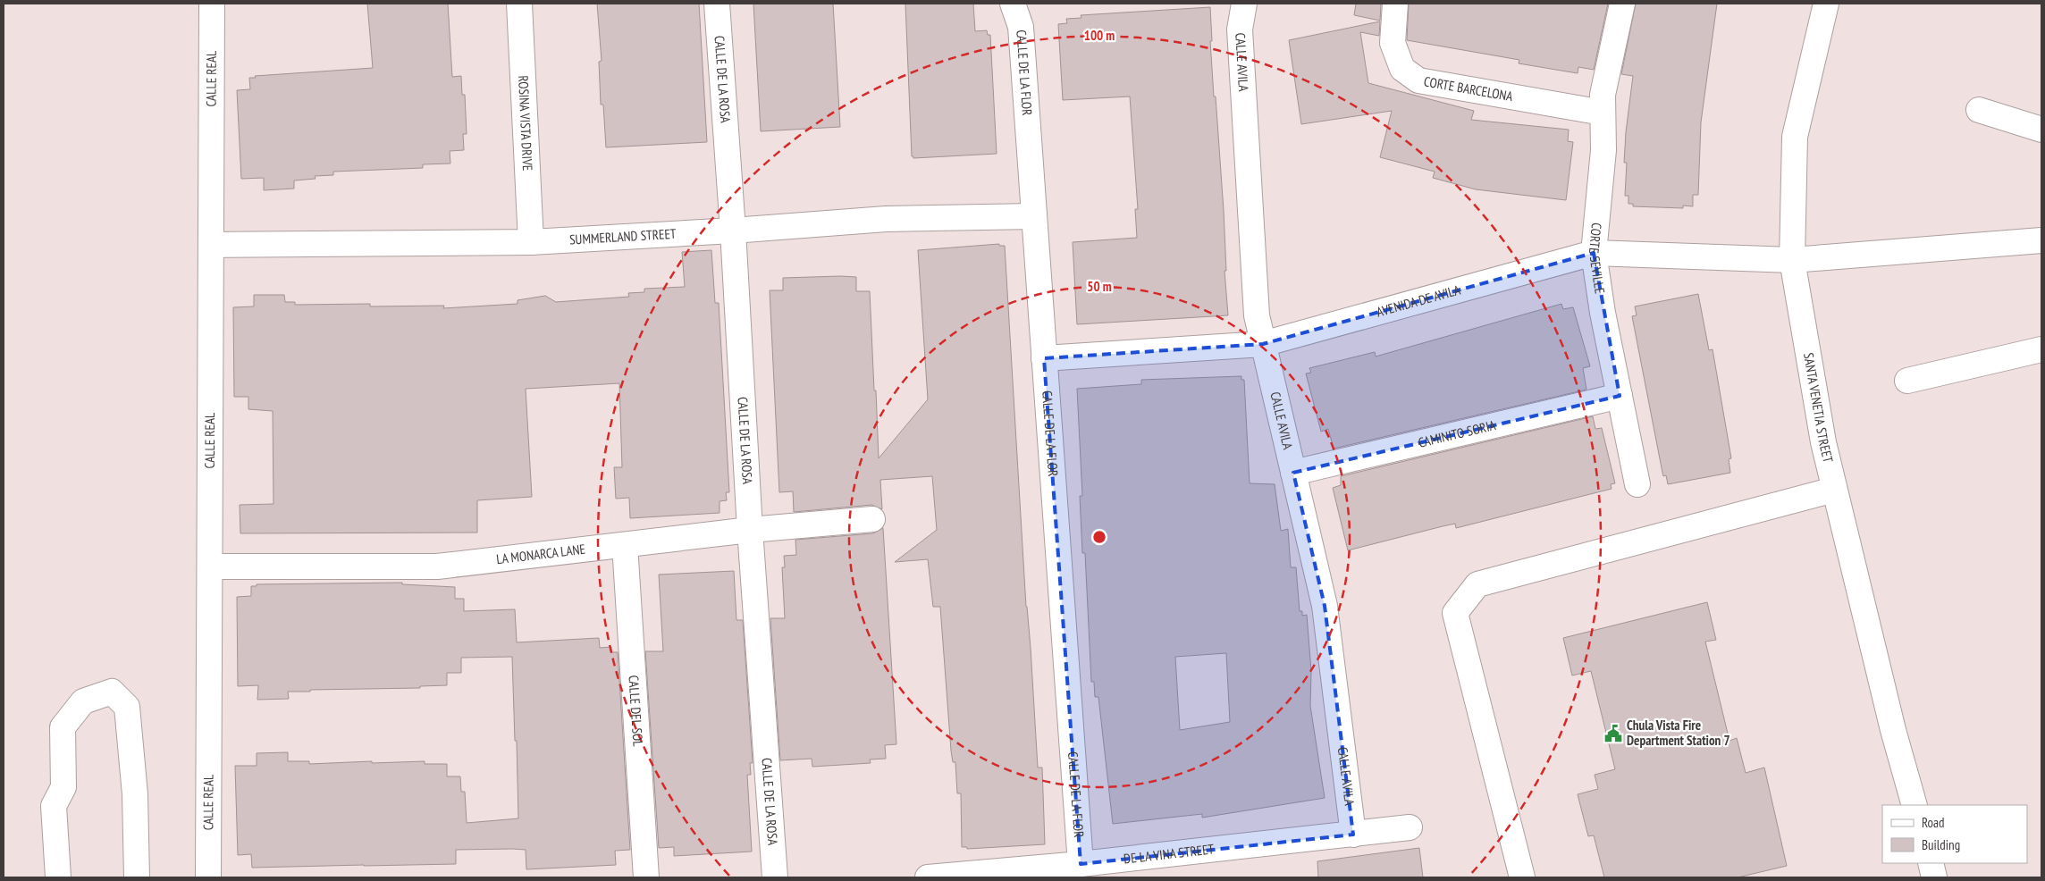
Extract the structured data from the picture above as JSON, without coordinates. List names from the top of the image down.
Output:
{
  "streets": {
    "street": [
      "CALLE AVILA",
      "CALLE DE LA FLOR",
      "CALLE REAL",
      "CALLE DE LA ROSA",
      "CORTE BARCELONA",
      "ROSINA VISTA DRIVE",
      "SUMMERLAND STREET",
      "CORTE SEVILLE",
      "AVENIDA DE AVILA",
      "SANTA VENETIA STREET",
      "CAMINITO SORIA",
      "LA MONARCA LANE",
      "CALLE DEL SOL",
      "DE LA VINA STREET"
    ]
  },
  "crossings": [
    ["CALLE AVILA", "AVENIDA DE AVILA"],
    ["CALLE AVILA", "CAMINITO SORIA"],
    ["CALLE AVILA", "DE LA VINA STREET"],
    ["CALLE DE LA FLOR", "SUMMERLAND STREET"],
    ["CALLE DE LA FLOR", "AVENIDA DE AVILA"],
    ["CALLE DE LA FLOR", "DE LA VINA STREET"],
    ["CALLE REAL", "SUMMERLAND STREET"],
    ["CALLE REAL", "LA MONARCA LANE"],
    ["CALLE DE LA ROSA", "SUMMERLAND STREET"],
    ["CALLE DE LA ROSA", "LA MONARCA LANE"],
    ["CORTE BARCELONA", "CORTE SEVILLE"],
    ["ROSINA VISTA DRIVE", "SUMMERLAND STREET"],
    ["CORTE SEVILLE", "AVENIDA DE AVILA"],
    ["CORTE SEVILLE", "CAMINITO SORIA"],
    ["AVENIDA DE AVILA", "SANTA VENETIA STREET"],
    ["LA MONARCA LANE", "CALLE DEL SOL"]
  ],
  "places": {
    "public building": ["Chula Vista Fire Department Station 7"]
  },
  "legend": ["Road", "Building"],
  "rings": ["100 m", "50 m"]
}
